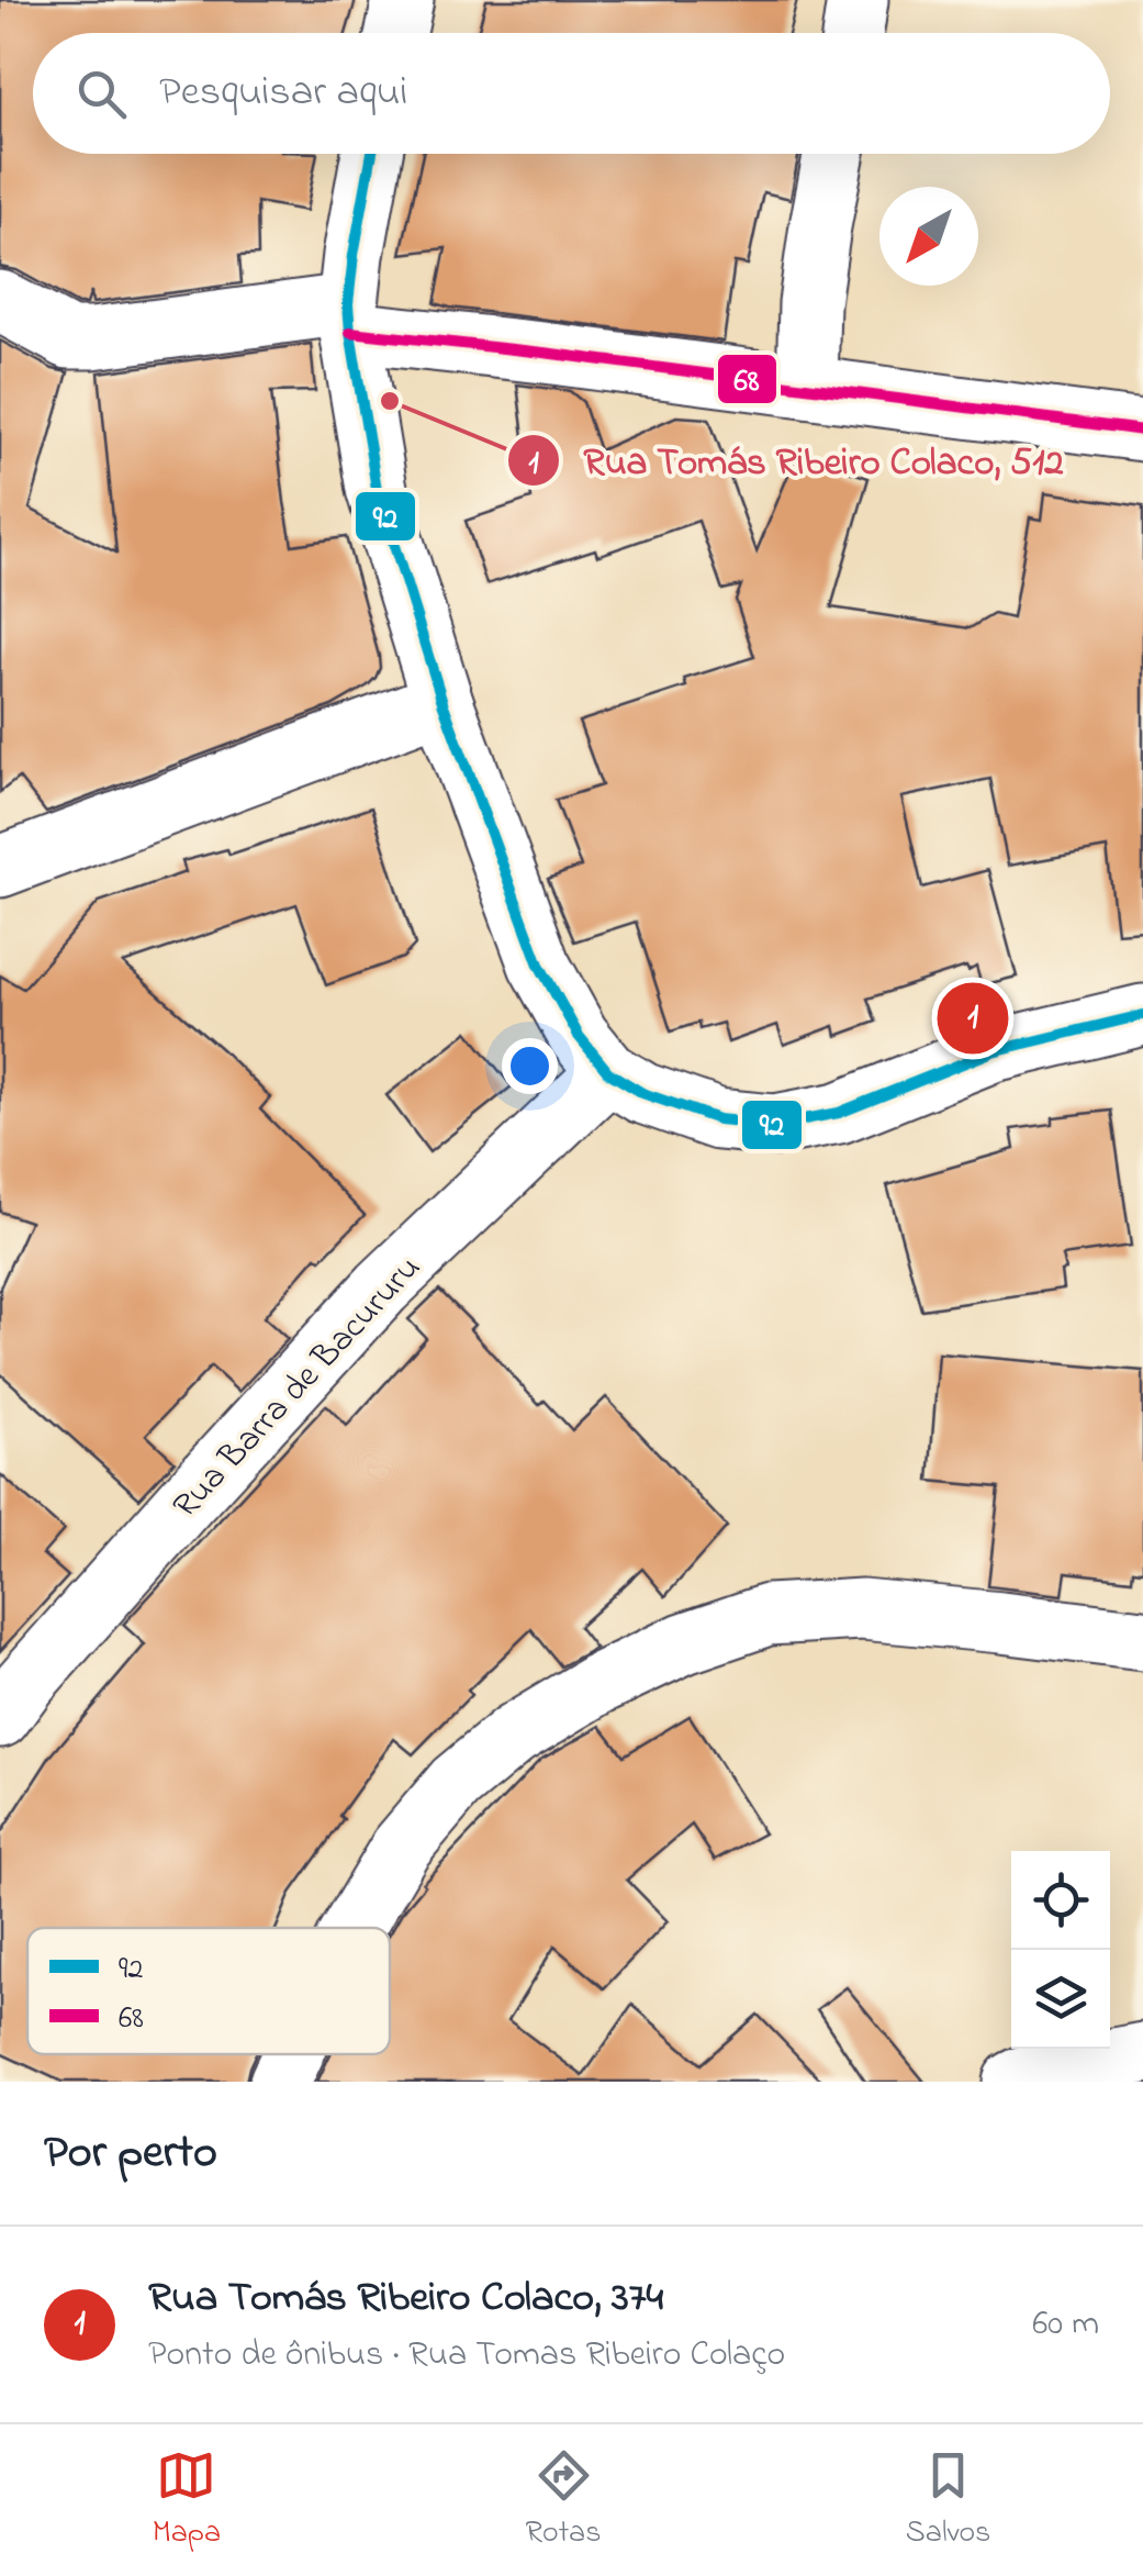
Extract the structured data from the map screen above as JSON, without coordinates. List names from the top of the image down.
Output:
{
  "streets": {
    "street": ["Rua Barra de Bacururu"]
  },
  "places": ["Rua Tomás Ribeiro Colaco, 512"],
  "lines": ["transit line 92", "transit line 68"],
  "legend": ["92", "68"],
  "north": "bottom left",
  "page": {
    "search": "Pesquisar aqui",
    "pins": "1",
    "heading": "Por perto",
    "list": [
      {
        "mark": "1",
        "name": "Rua Tomás Ribeiro Colaco, 374",
        "note": "Ponto de ônibus · Rua Tomas Ribeiro Colaço",
        "value": "60 m"
      }
    ],
    "nav": ["Mapa", "Rotas", "Salvos"]
  }
}
